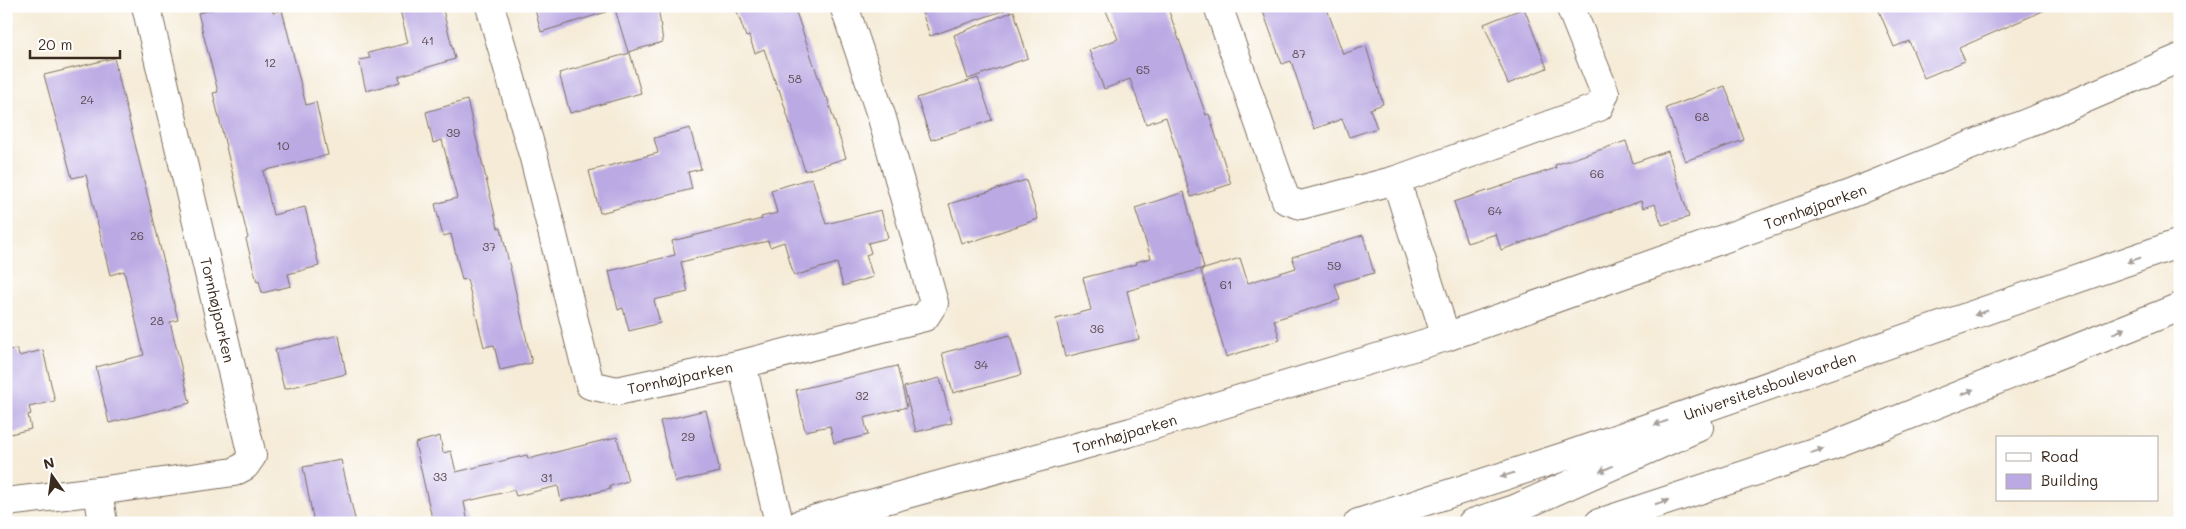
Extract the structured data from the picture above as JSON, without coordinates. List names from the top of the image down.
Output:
{
  "streets": {
    "street": ["Tornhøjparken", "Universitetsboulevarden"]
  },
  "house_numbers": [
    "41",
    "87",
    "12",
    "65",
    "58",
    "24",
    "68",
    "39",
    "10",
    "66",
    "64",
    "26",
    "37",
    "59",
    "61",
    "28",
    "36",
    "34",
    "32",
    "29",
    "33",
    "31"
  ],
  "legend": ["Road", "Building"],
  "scale_bar": "20 m",
  "north": "top"
}
